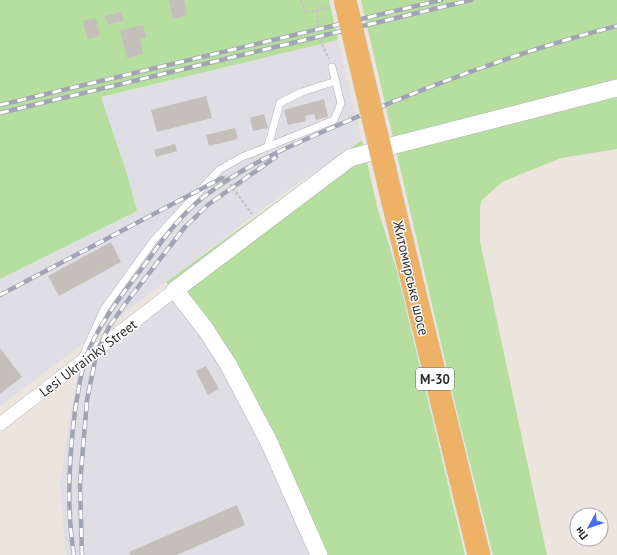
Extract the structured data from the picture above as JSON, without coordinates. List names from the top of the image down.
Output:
{
  "streets": {
    "highway": ["Житомирське шосе", "М-30"],
    "street": ["Lesi Ukrainky Street"]
  },
  "north": "bottom left"
}
